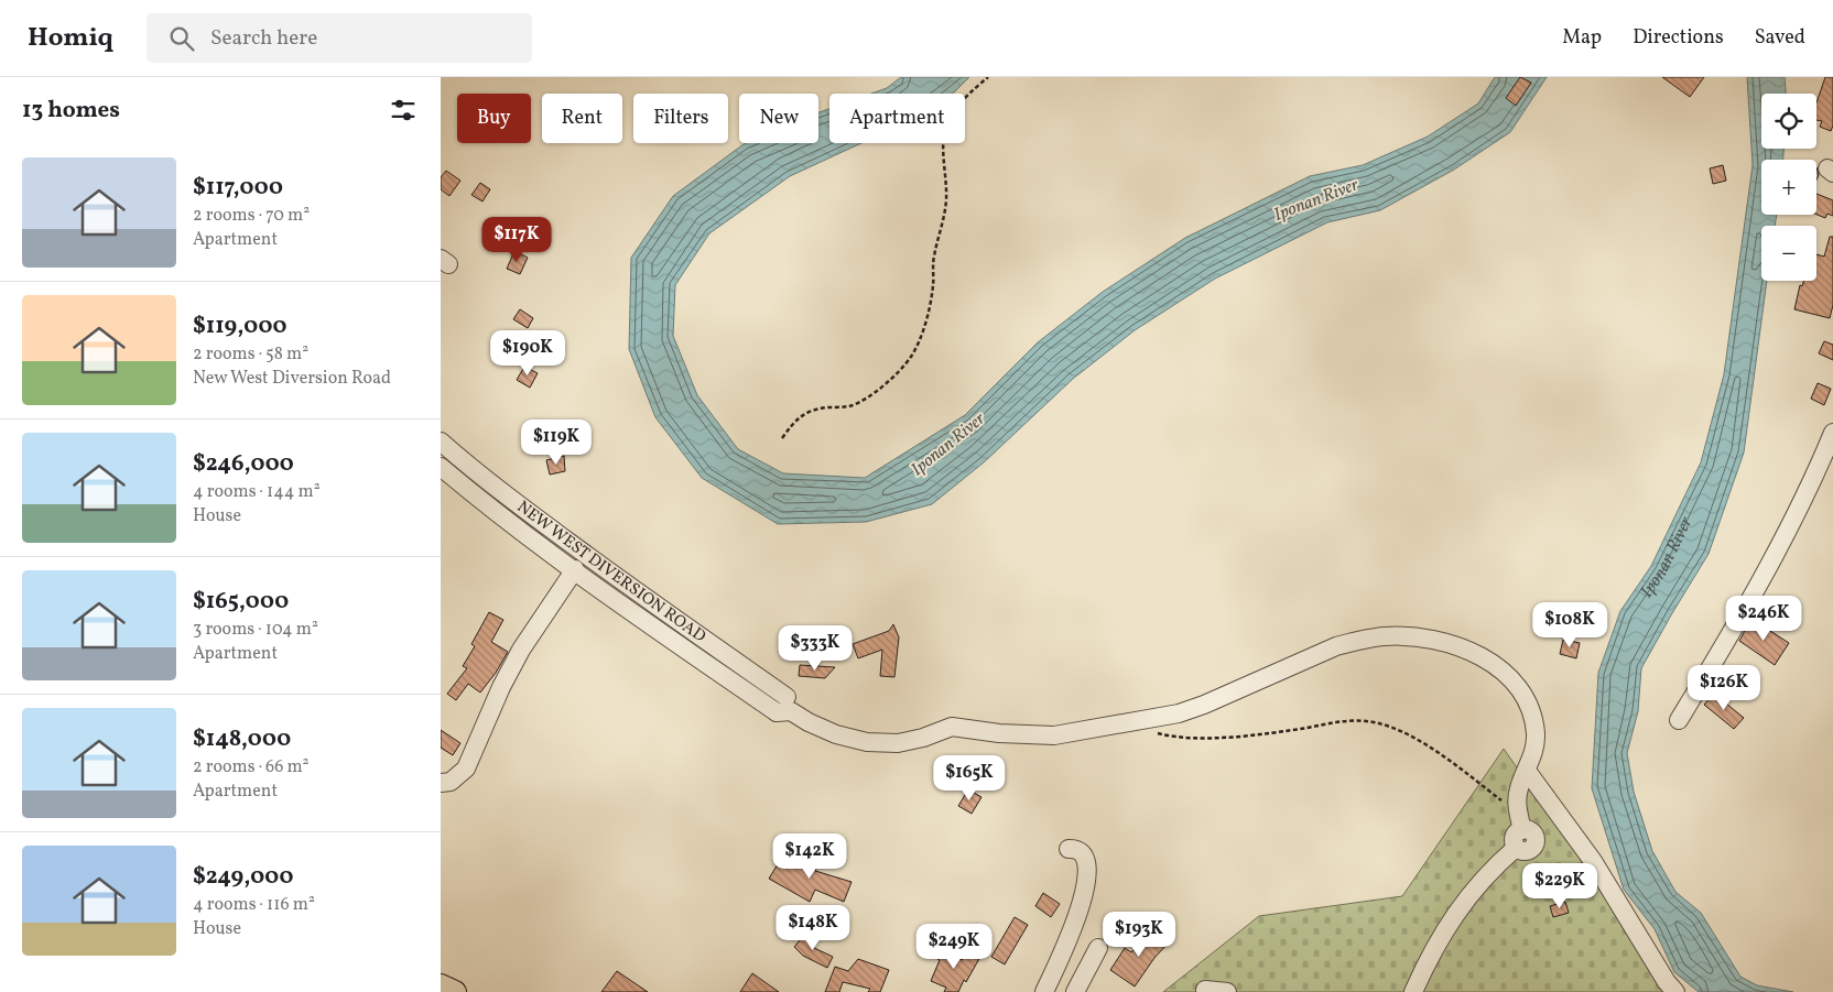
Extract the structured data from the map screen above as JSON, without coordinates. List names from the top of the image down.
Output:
{
  "streets": {
    "street": ["NEW WEST DIVERSION ROAD"]
  },
  "water": ["Iponan River"],
  "page": {
    "header": "Homiq",
    "search": "Search here",
    "nav": ["Map", "Directions", "Saved"],
    "heading": "13 homes",
    "map_buttons": ["+", "−"],
    "chip": [
      "Buy",
      "Rent",
      "Filters",
      "New",
      "Apartment"
    ],
    "list": [
      {
        "name": "$117,000",
        "note": "2 rooms · 70 m² · Apartment"
      },
      {
        "name": "$119,000",
        "note": "2 rooms · 58 m² · New West Diversion Road"
      },
      {
        "name": "$246,000",
        "note": "4 rooms · 144 m² · House"
      },
      {
        "name": "$165,000",
        "note": "3 rooms · 104 m² · Apartment"
      },
      {
        "name": "$148,000",
        "note": "2 rooms · 66 m² · Apartment"
      },
      {
        "name": "$249,000",
        "note": "4 rooms · 116 m² · House"
      }
    ],
    "price": [
      "$117K",
      "$190K",
      "$119K",
      "$246K",
      "$108K",
      "$333K",
      "$126K",
      "$165K",
      "$142K",
      "$229K",
      "$148K",
      "$193K",
      "$249K"
    ]
  }
}
